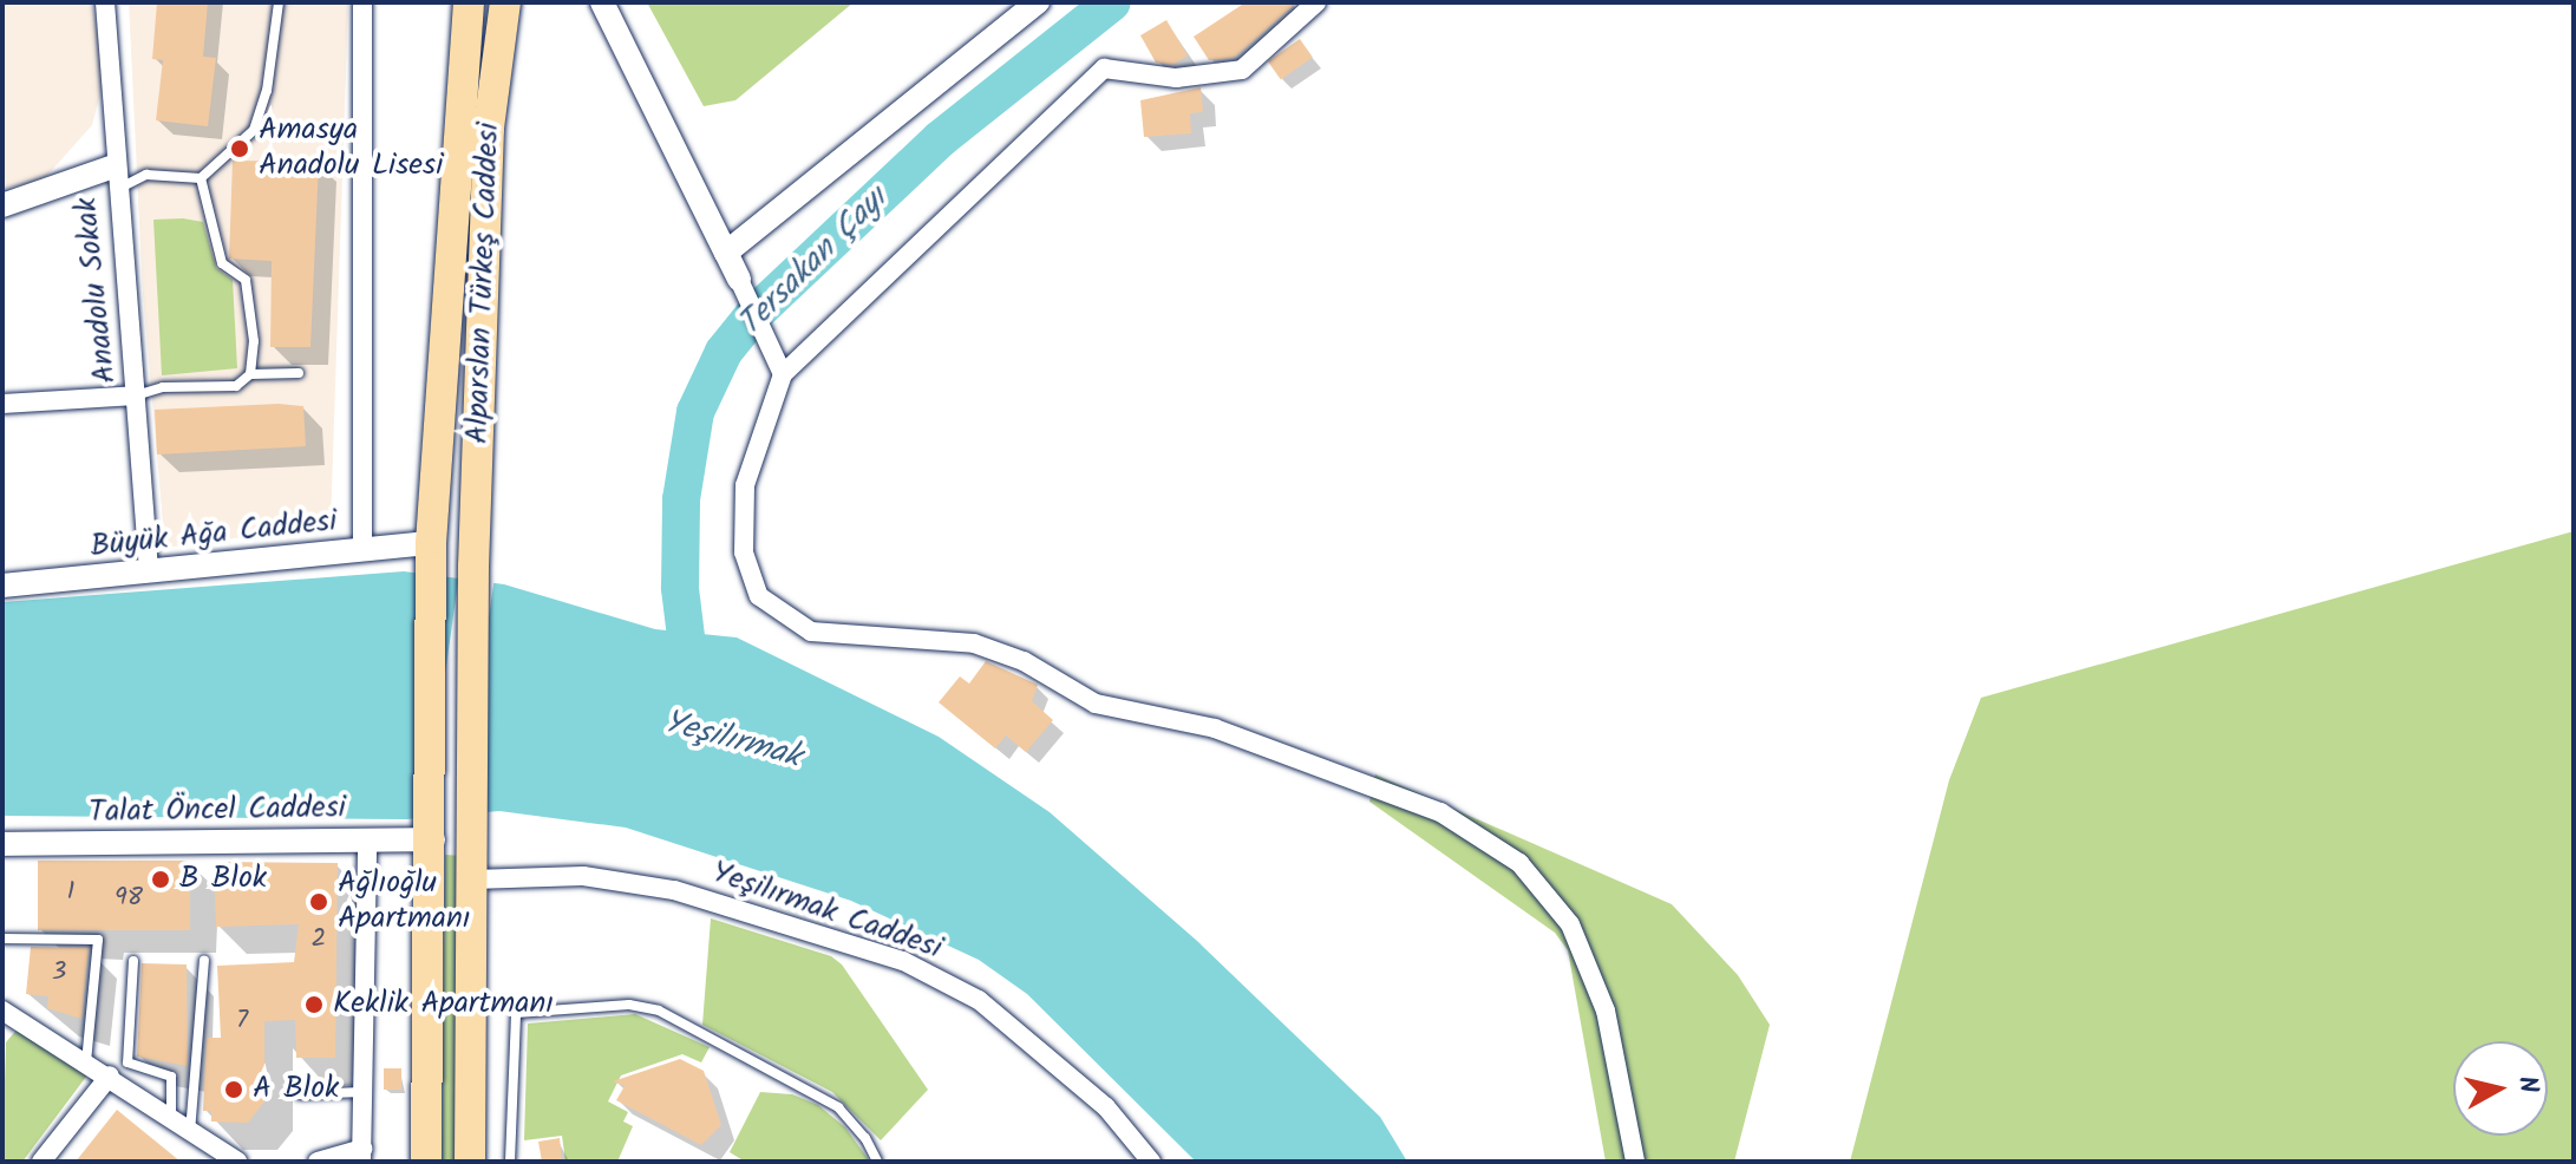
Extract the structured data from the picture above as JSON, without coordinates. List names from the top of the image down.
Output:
{
  "streets": {
    "highway": ["Alparslan Türkeş Caddesi"],
    "street": [
      "Anadolu Sokak",
      "Büyük Ağa Caddesi",
      "Talat Öncel Caddesi",
      "Yeşilırmak Caddesi"
    ]
  },
  "crossings": [
    ["Alparslan Türkeş Caddesi", "Büyük Ağa Caddesi"],
    ["Alparslan Türkeş Caddesi", "Talat Öncel Caddesi"],
    ["Alparslan Türkeş Caddesi", "Yeşilırmak Caddesi"],
    ["Anadolu Sokak", "Büyük Ağa Caddesi"]
  ],
  "water": ["Tersakan Çayı", "Yeşilırmak"],
  "places": [
    "Amasya Anadolu Lisesi",
    "B Blok",
    "Ağlıoğlu Apartmanı",
    "Keklik Apartmanı",
    "A Blok"
  ],
  "house_numbers": [
    "1",
    "98",
    "2",
    "3",
    "7"
  ],
  "north": "right"
}
